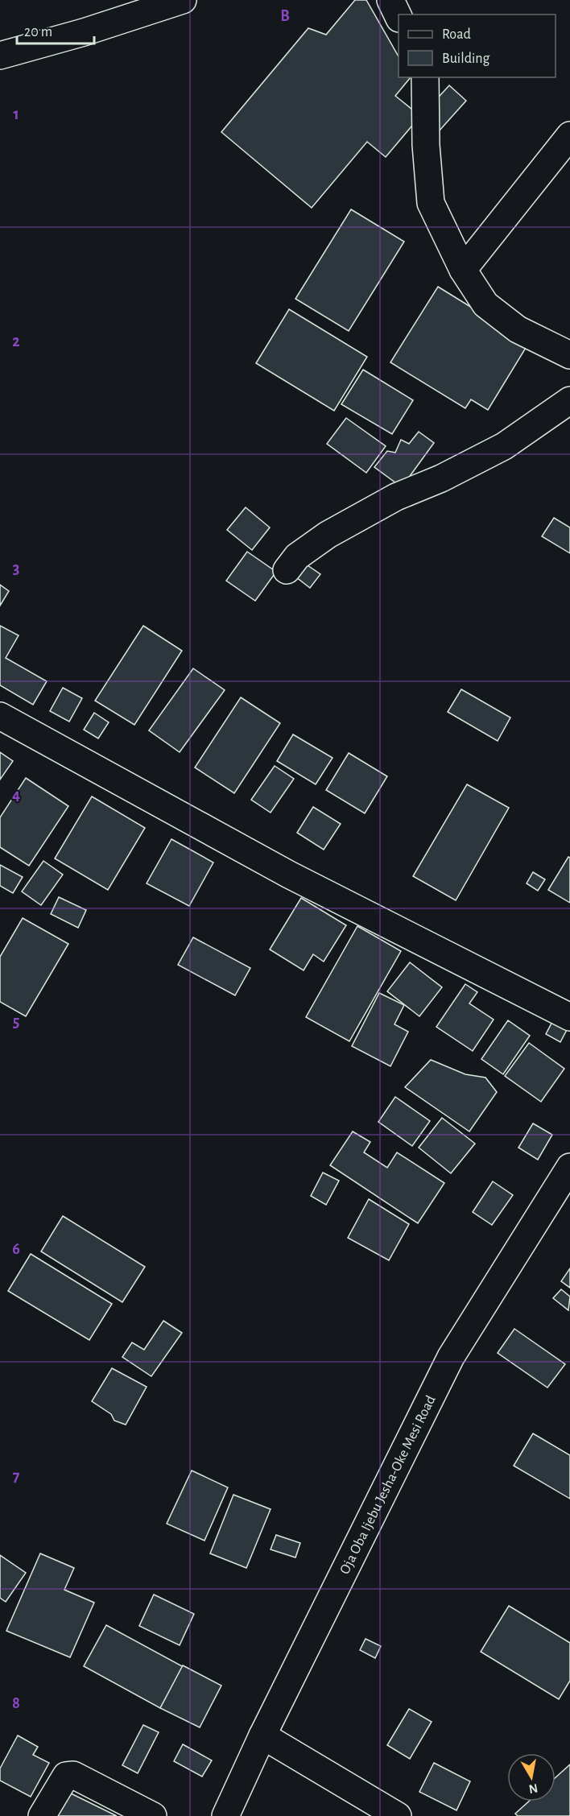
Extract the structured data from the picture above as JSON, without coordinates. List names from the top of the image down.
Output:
{
  "streets": {
    "street": ["Oja Oba Ijebu Jesha-Oke Mesi Road"]
  },
  "legend": ["Road", "Building"],
  "scale_bar": "20 m",
  "north": "bottom",
  "grid": {
    "columns": ["B"],
    "rows": [
      "1",
      "2",
      "3",
      "4",
      "5",
      "6",
      "7",
      "8"
    ]
  }
}
